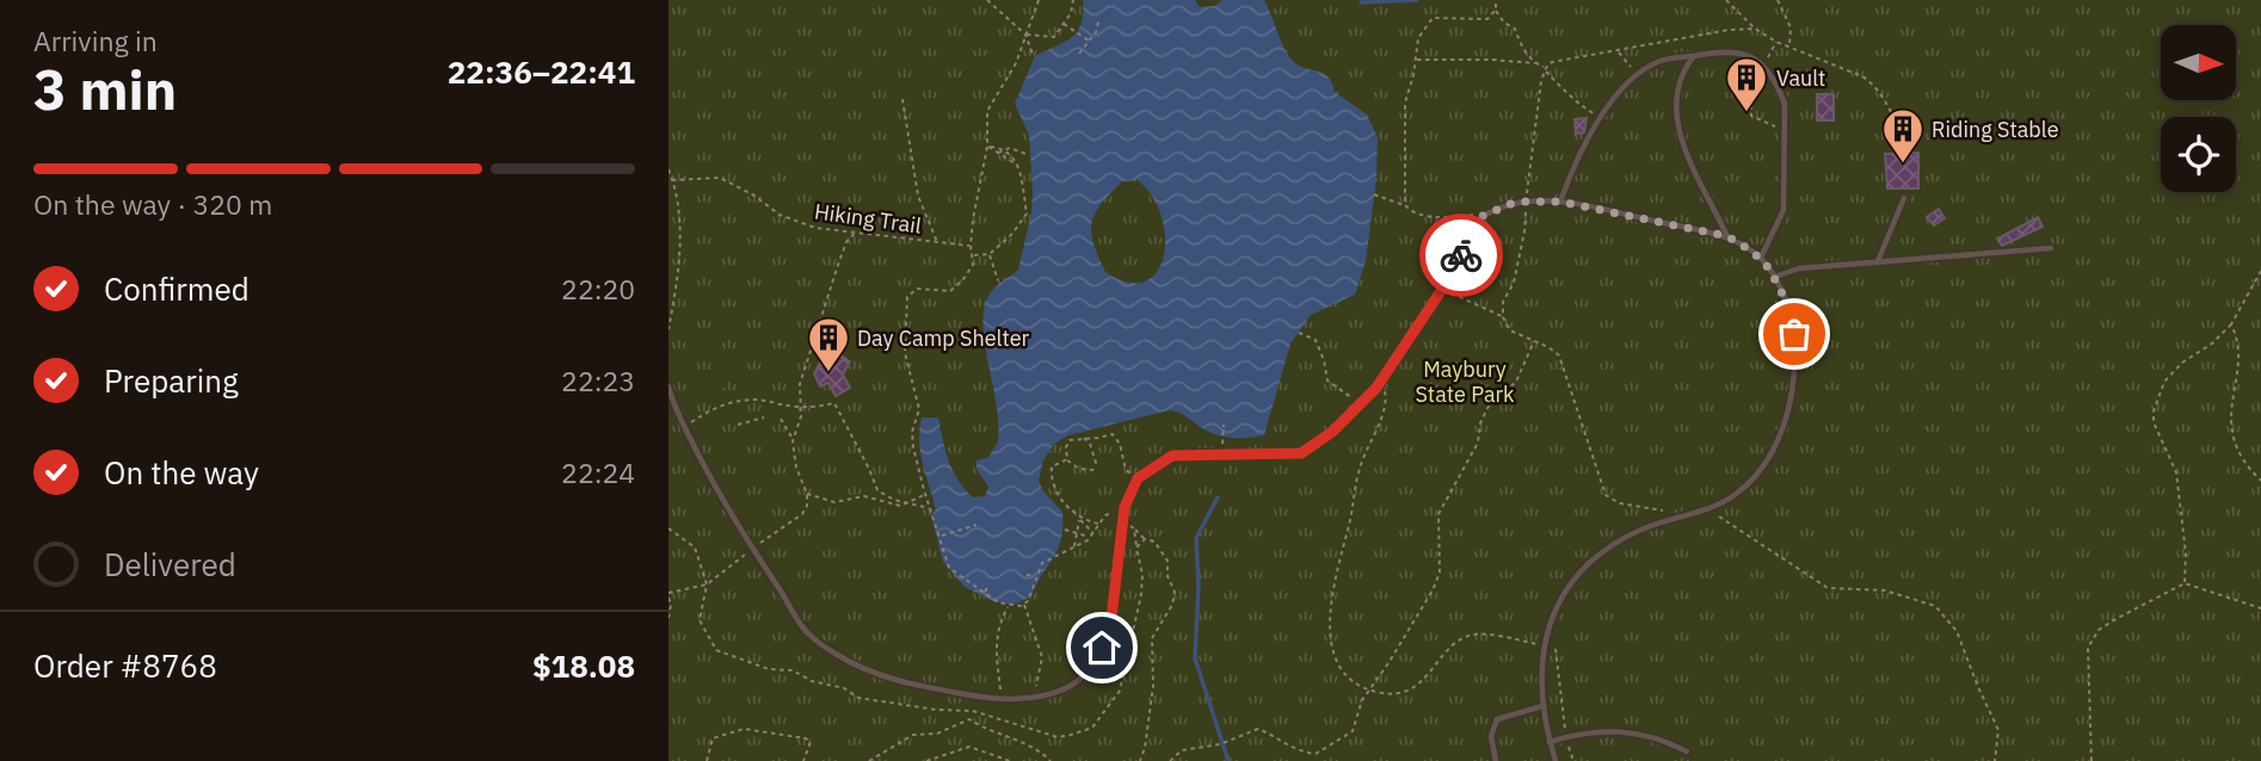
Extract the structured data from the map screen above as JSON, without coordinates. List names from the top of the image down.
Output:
{
  "streets": {
    "path": ["Hiking Trail"]
  },
  "parks": ["Maybury State Park"],
  "places": {
    "building": ["Vault", "Riding Stable", "Day Camp Shelter"]
  },
  "north": "right",
  "page": {
    "heading": ["3 min", "Arriving in", "22:36–22:41"],
    "panel": ["Order #8768", "$18.08"],
    "bar": "On the way · 320 m",
    "list": [
      ["Confirmed", "22:20"],
      ["Preparing", "22:23"],
      ["On the way", "22:24"],
      "Delivered"
    ]
  }
}
